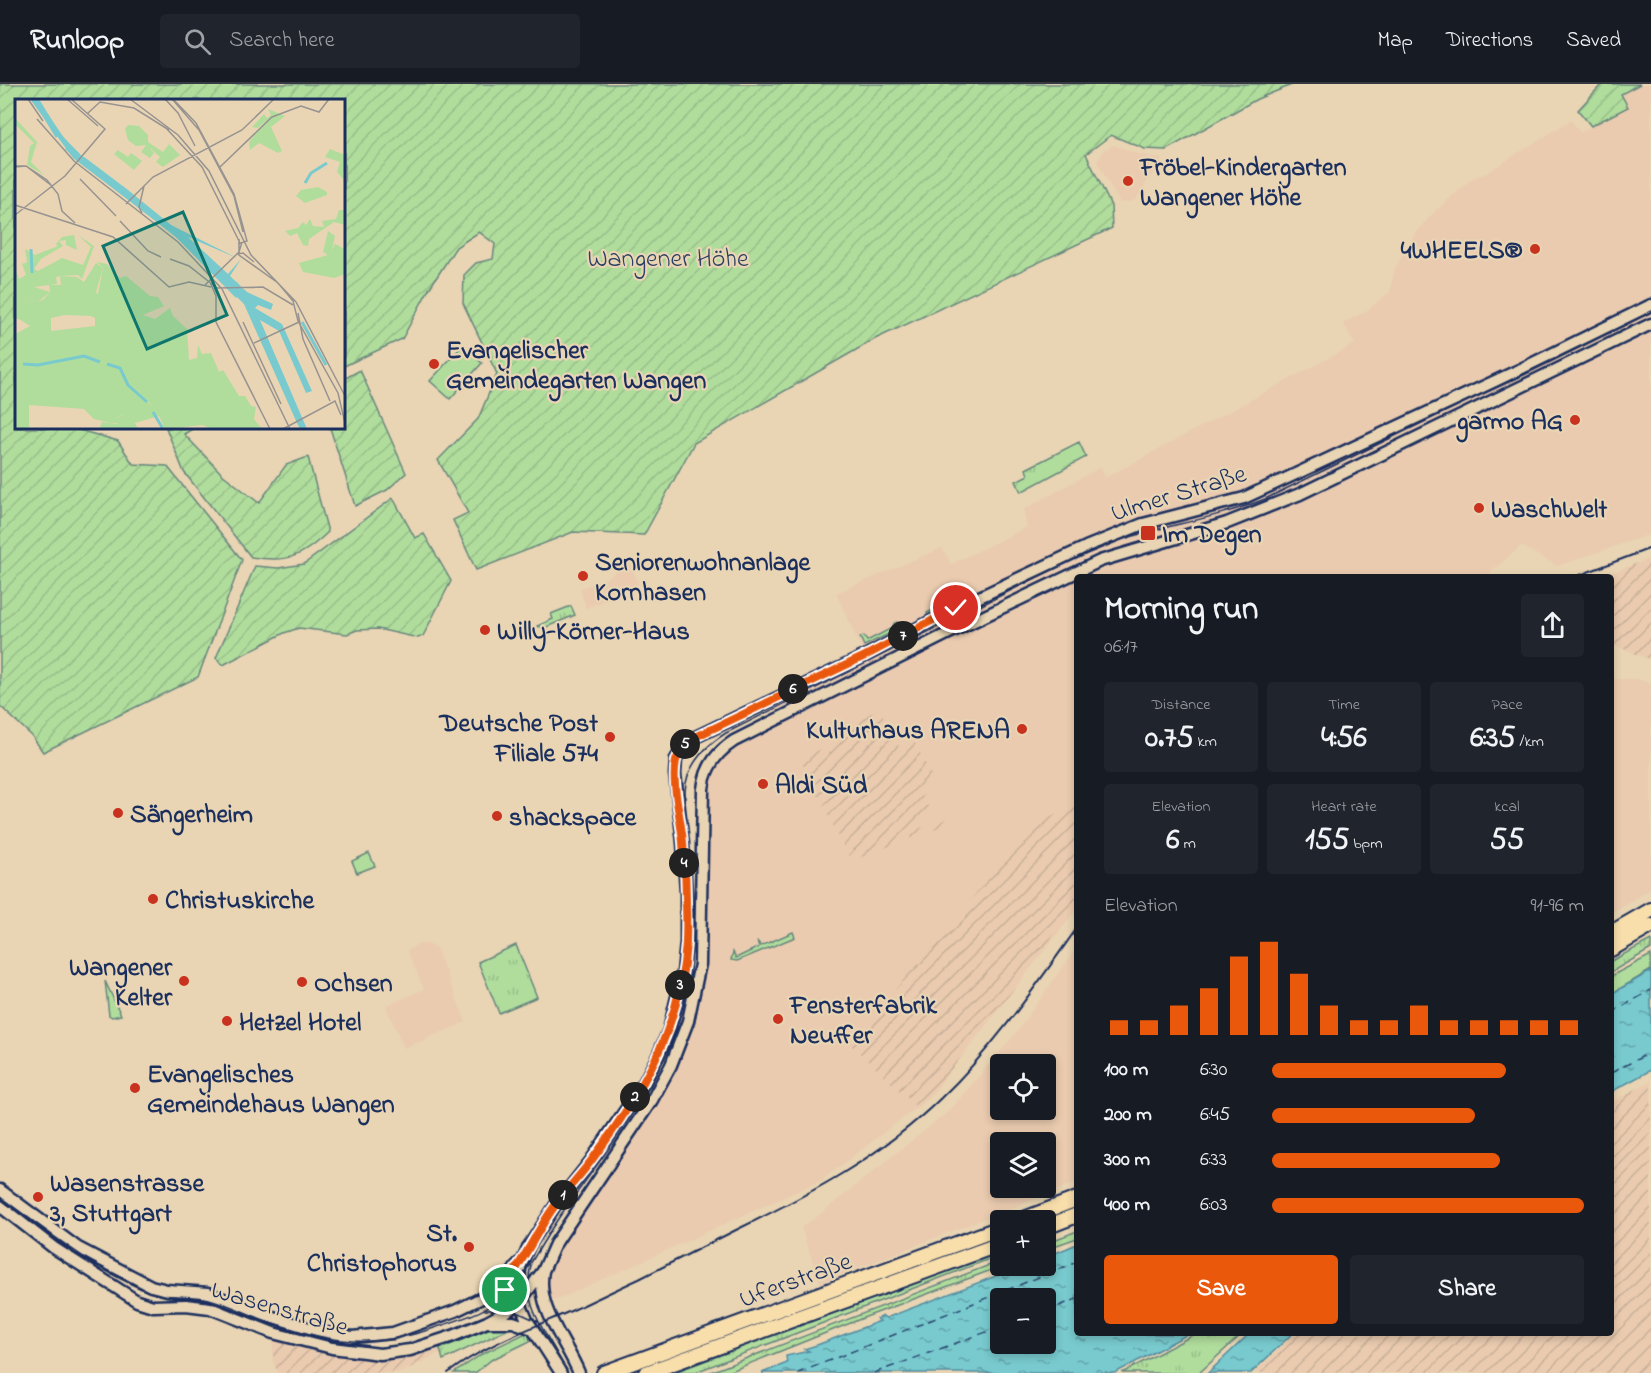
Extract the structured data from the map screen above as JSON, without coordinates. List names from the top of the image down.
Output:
{
  "streets": {
    "highway": ["Uferstraße"],
    "street": ["Ulmer Straße", "Wasenstraße"]
  },
  "crossings": [
    ["Ulmer Straße", "Wasenstraße"]
  ],
  "parks": ["Wangener Höhe"],
  "places": {
    "other": [
      "Fröbel-Kindergarten Wangener Höhe",
      "4WHEELS®",
      "Evangelischer Gemeindegarten Wangen",
      "garmo AG",
      "WaschWelt",
      "Seniorenwohnanlage Kornhasen",
      "Willy-Körner-Haus",
      "Kulturhaus ARENA",
      "Deutsche Post Filiale 574",
      "Aldi Süd",
      "Sängerheim",
      "shackspace",
      "Christuskirche",
      "Wangener Kelter",
      "Ochsen",
      "Fensterfabrik Neuffer",
      "Hetzel Hotel",
      "Evangelisches Gemeindehaus Wangen",
      "Wasenstrasse 3, Stuttgart",
      "St. Christophorus"
    ],
    "transit": ["Im Degen"]
  },
  "page": {
    "header": "Runloop",
    "search": "Search here",
    "nav": ["Map", "Directions", "Saved"],
    "heading": ["Morning run", "06:17"],
    "pins": [
      "7",
      "6",
      "5",
      "4",
      "3",
      "2",
      "1"
    ],
    "stats": [
      ["Distance", "0.75 km"],
      ["Time", "4:56"],
      ["Pace", "6:35 /km"],
      ["Elevation", "6 m"],
      ["Heart rate", "155 bpm"],
      ["kcal", "55"]
    ],
    "chart": ["Elevation", "91–96 m"],
    "list": [
      {
        "name": "100 m",
        "note": "6:30"
      },
      {
        "name": "200 m",
        "note": "6:45"
      },
      {
        "name": "300 m",
        "note": "6:33"
      },
      {
        "name": "400 m",
        "note": "6:03"
      }
    ],
    "map_buttons": ["+", "−"],
    "buttons": ["Save", "Share"]
  }
}
